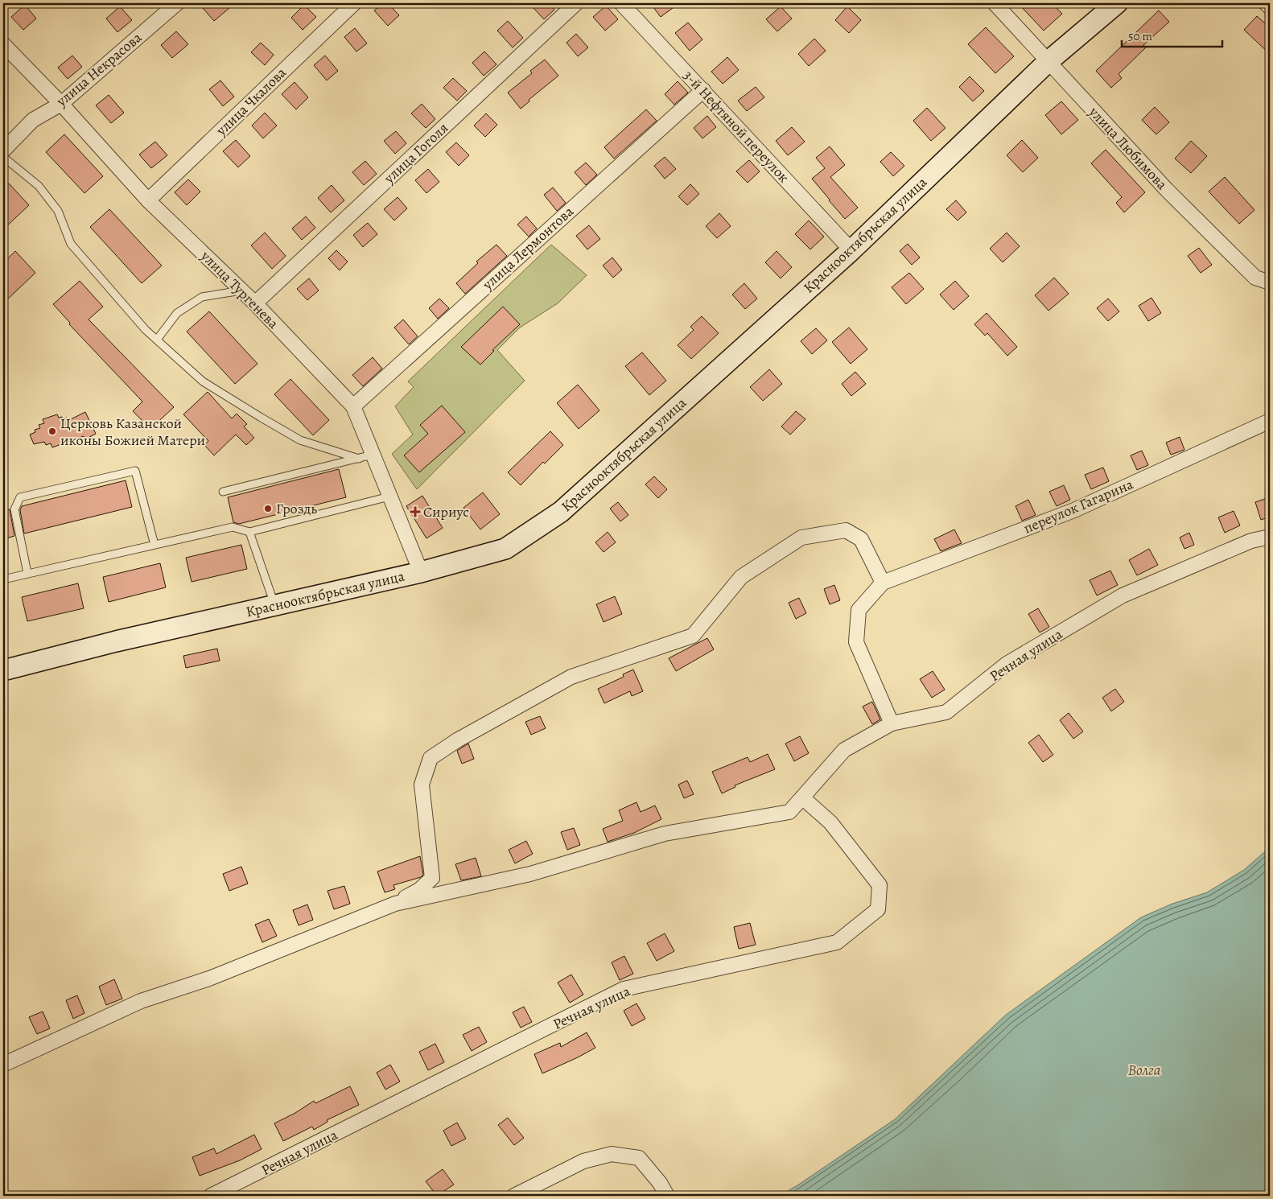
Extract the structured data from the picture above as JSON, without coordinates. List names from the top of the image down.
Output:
{
  "streets": {
    "street": [
      "улица Некрасова",
      "улица Чкалова",
      "3-й Нефтяной переулок",
      "улица Любимова",
      "улица Гоголя",
      "Краснооктябрьская улица",
      "улица Лермонтова",
      "улица Тургенева",
      "переулок Гагарина",
      "Речная улица"
    ]
  },
  "crossings": [
    ["улица Некрасова", "улица Тургенева"],
    ["улица Чкалова", "улица Тургенева"],
    ["3-й Нефтяной переулок", "Краснооктябрьская улица"],
    ["3-й Нефтяной переулок", "улица Лермонтова"],
    ["улица Любимова", "Краснооктябрьская улица"],
    ["улица Гоголя", "улица Тургенева"],
    ["Краснооктябрьская улица", "улица Тургенева"],
    ["улица Лермонтова", "улица Тургенева"]
  ],
  "water": ["Волга"],
  "places": {
    "other": ["Церковь Казанской иконы Божией Матери", "Гроздь"],
    "health": ["Сириус"]
  },
  "scale_bar": "50 m"
}
